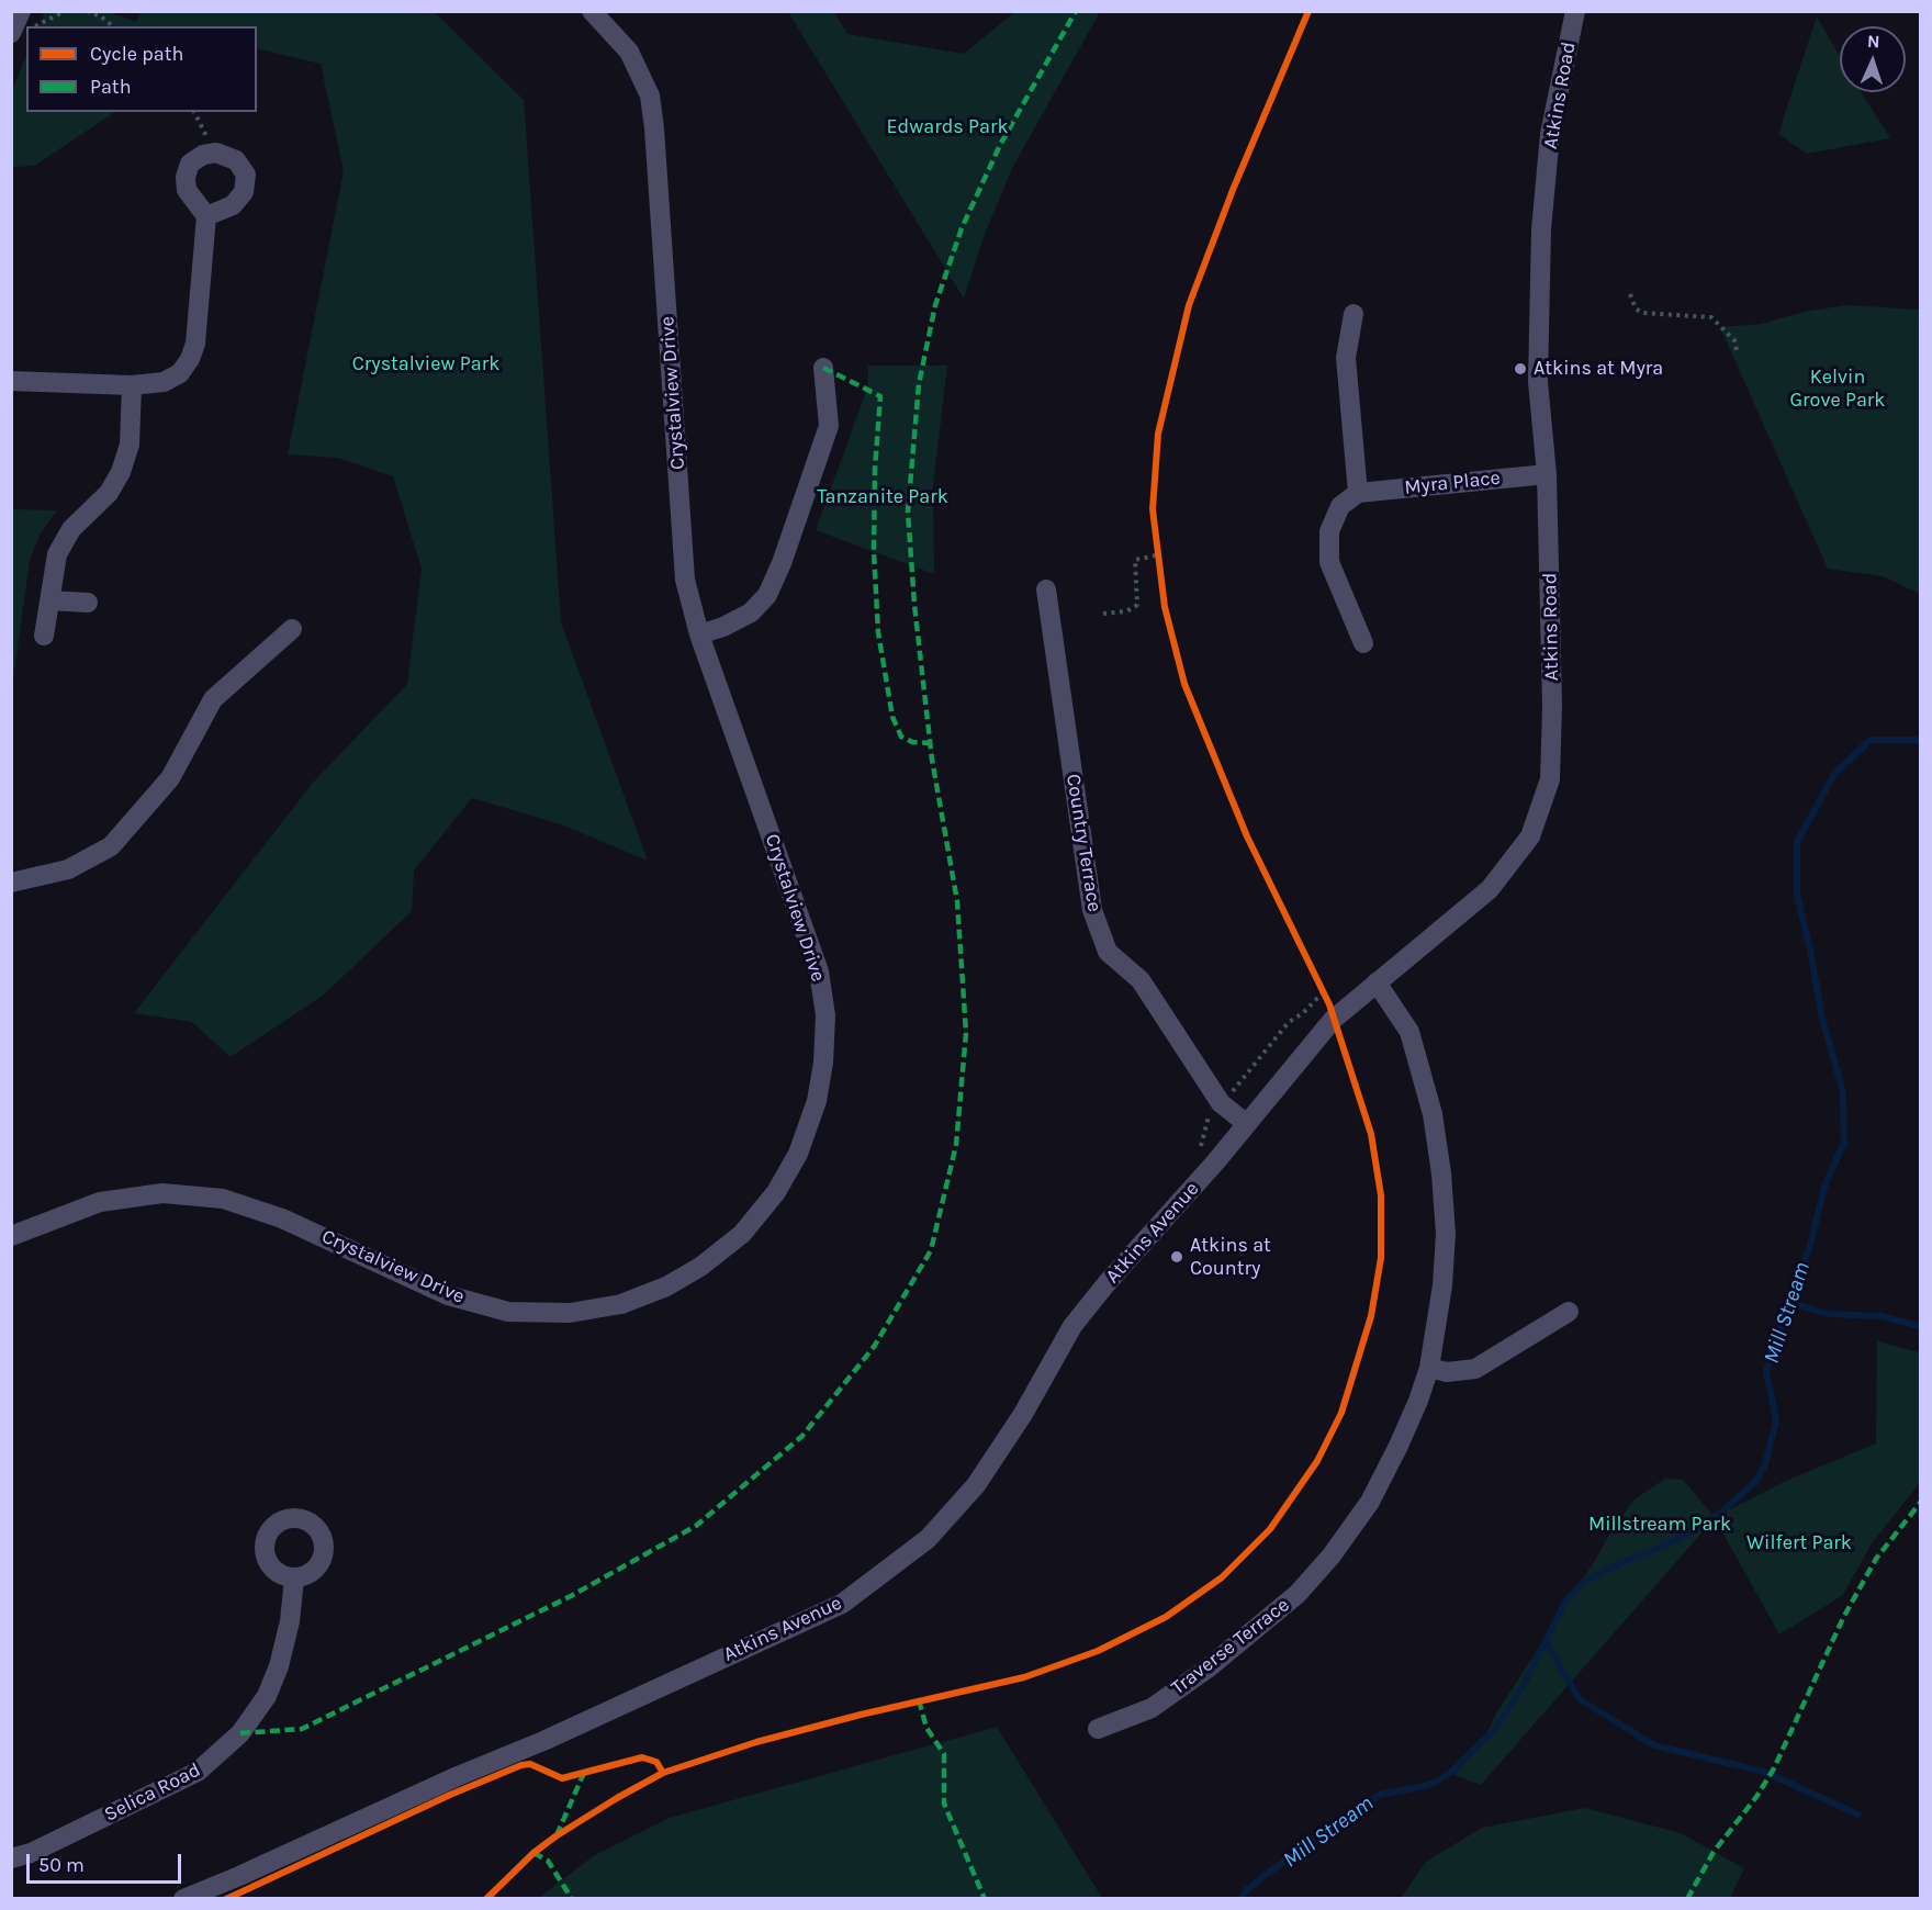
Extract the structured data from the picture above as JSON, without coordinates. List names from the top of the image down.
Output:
{
  "streets": {
    "street": [
      "Atkins Road",
      "Crystalview Drive",
      "Myra Place",
      "Country Terrace",
      "Atkins Avenue",
      "Traverse Terrace",
      "Selica Road"
    ]
  },
  "crossings": [
    ["Atkins Road", "Myra Place"],
    ["Atkins Road", "Country Terrace"],
    ["Atkins Road", "Atkins Avenue"],
    ["Atkins Road", "Traverse Terrace"],
    ["Country Terrace", "Atkins Avenue"]
  ],
  "water": ["Mill Stream"],
  "parks": [
    "Edwards Park",
    "Crystalview Park",
    "Kelvin Grove Park",
    "Tanzanite Park",
    "Millstream Park",
    "Wilfert Park"
  ],
  "places": ["Atkins at Myra", "Atkins at Country"],
  "legend": ["Cycle path", "Path"],
  "scale_bar": "50 m",
  "north": "top"
}
